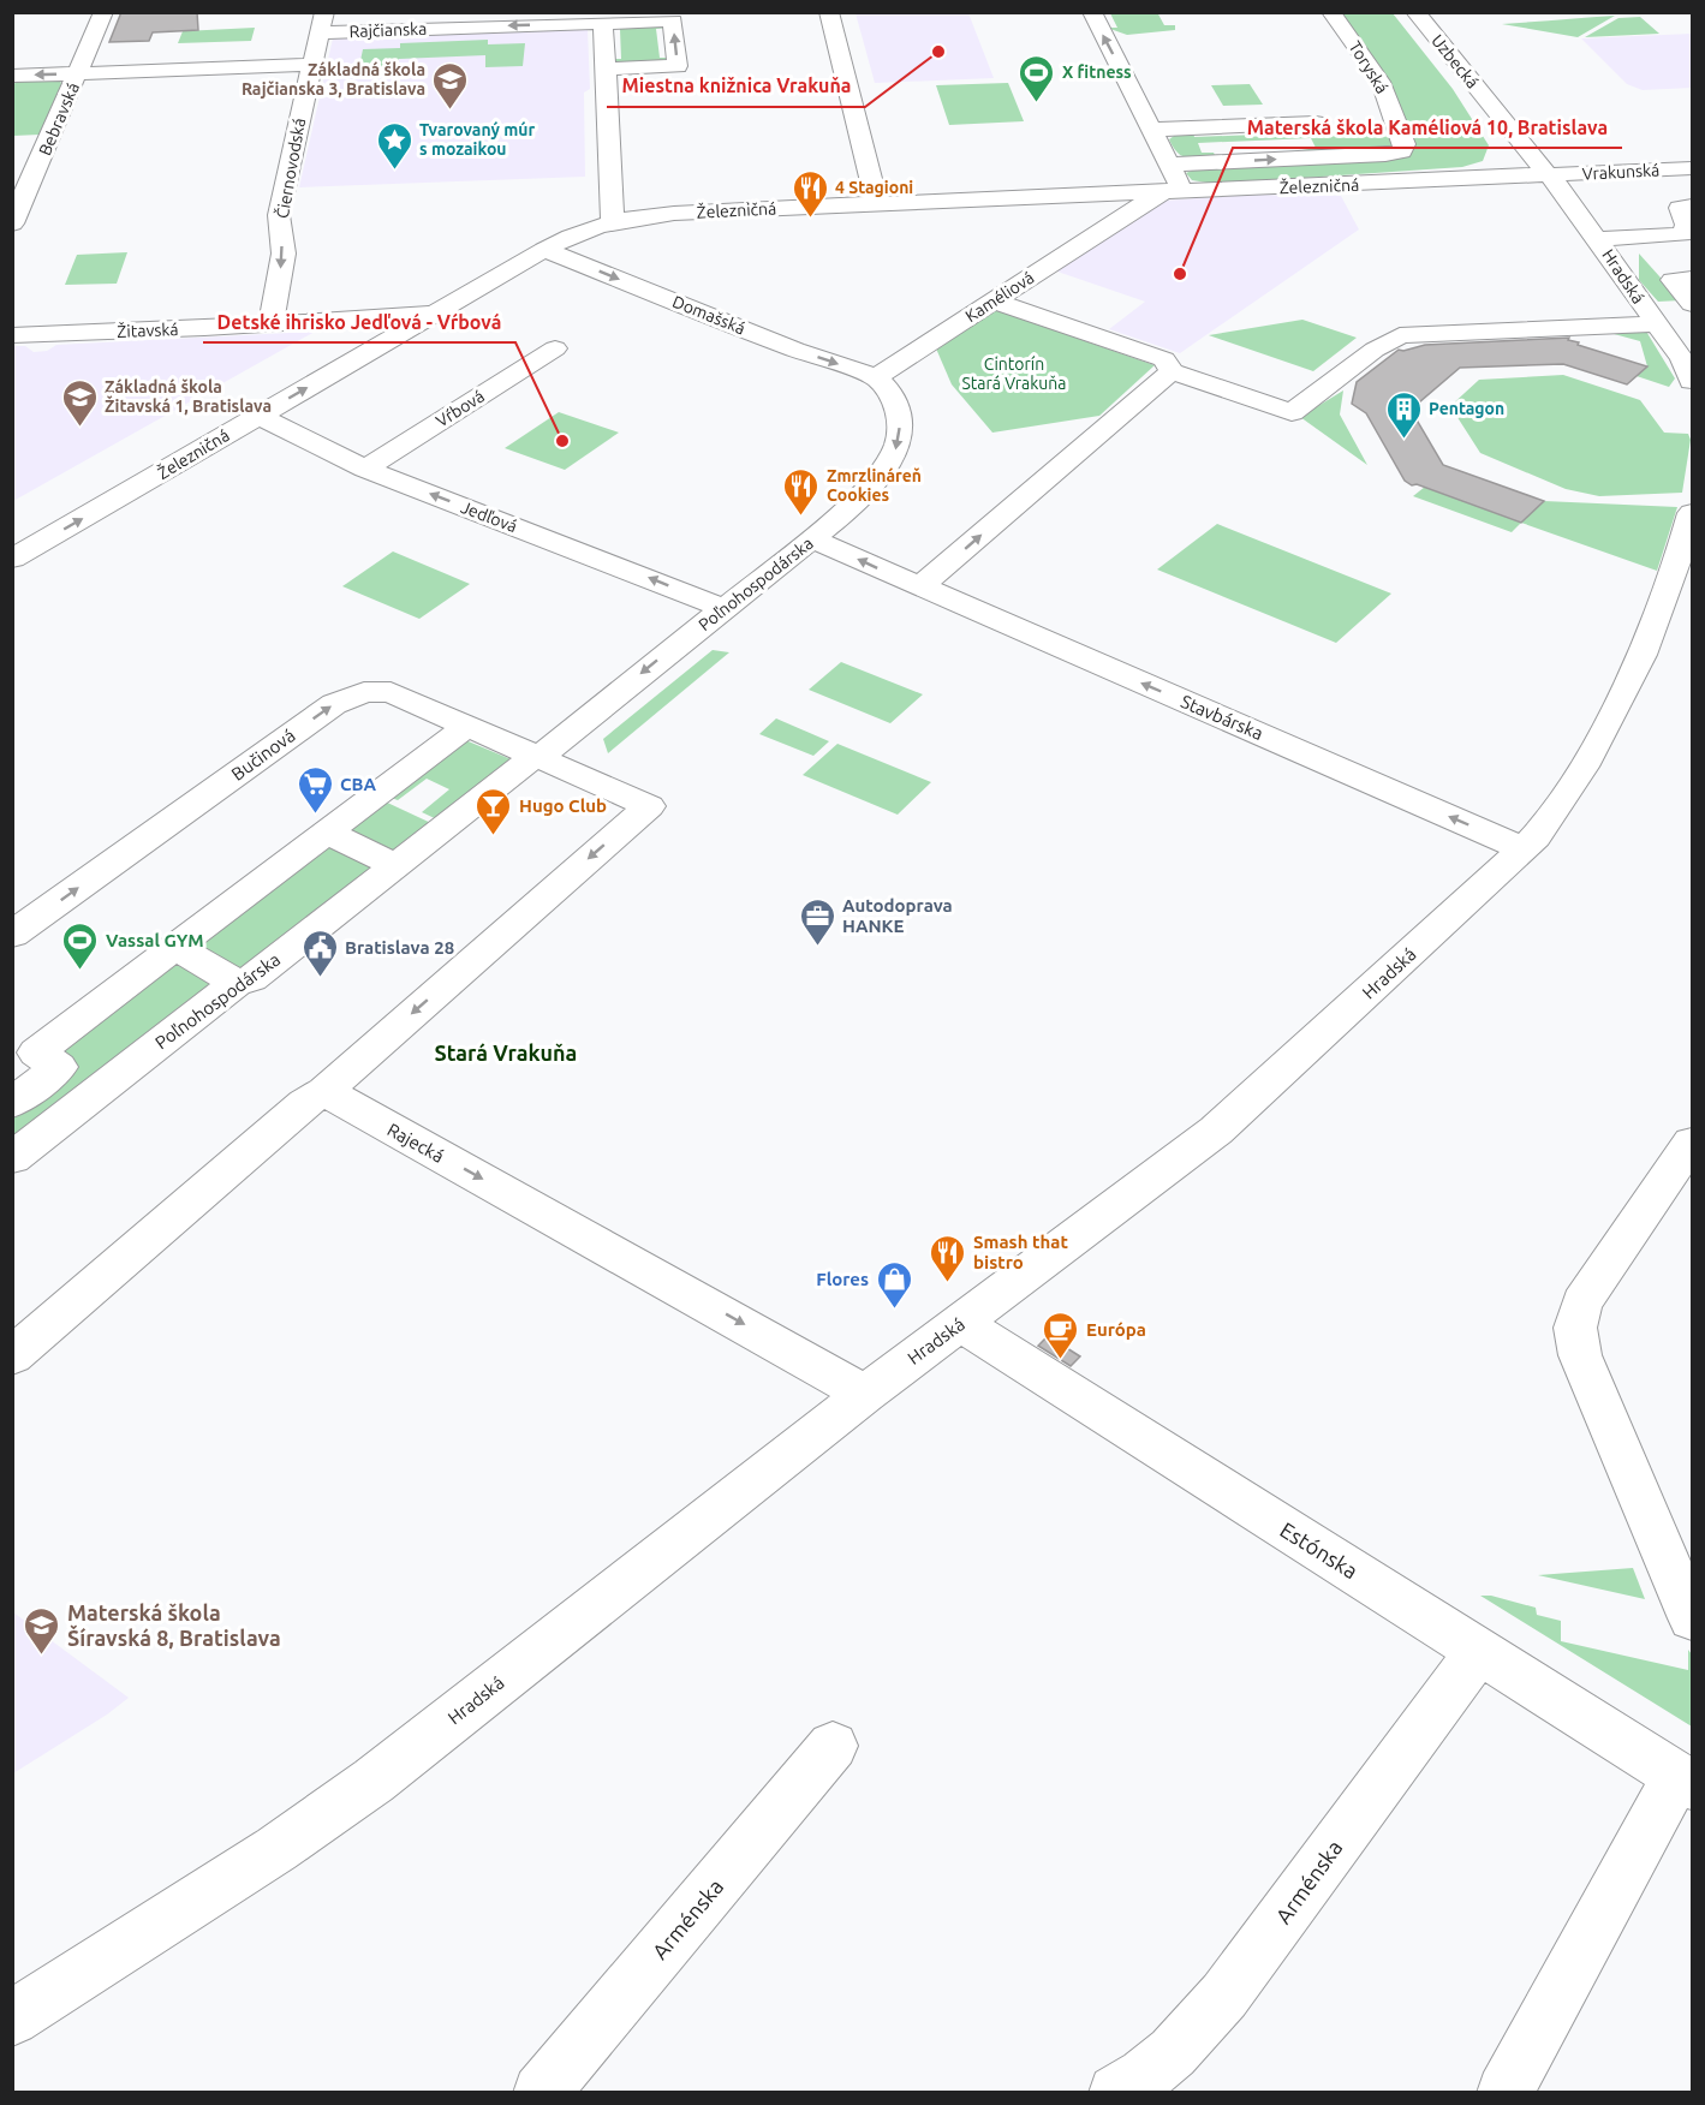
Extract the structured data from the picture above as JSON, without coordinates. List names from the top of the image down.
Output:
{
  "streets": {
    "street": [
      "Rajčianska",
      "Uzbecká",
      "Toryská",
      "Bebravská",
      "Čiernovodská",
      "Vrakunská",
      "Železničná",
      "Hradská",
      "Kaméliová",
      "Domašská",
      "Žitavská",
      "Vŕbová",
      "Jedľová",
      "Poľnohospodárska",
      "Stavbárska",
      "Bučinová",
      "Rajecká",
      "Estónska",
      "Arménska"
    ]
  },
  "crossings": [
    ["Rajčianska", "Bebravská"],
    ["Rajčianska", "Čiernovodská"],
    ["Uzbecká", "Vrakunská"],
    ["Uzbecká", "Železničná"],
    ["Uzbecká", "Hradská"],
    ["Čiernovodská", "Žitavská"],
    ["Vrakunská", "Železničná"],
    ["Vrakunská", "Hradská"],
    ["Železničná", "Hradská"],
    ["Železničná", "Kaméliová"],
    ["Železničná", "Domašská"],
    ["Železničná", "Žitavská"],
    ["Železničná", "Jedľová"],
    ["Hradská", "Stavbárska"],
    ["Hradská", "Rajecká"],
    ["Hradská", "Estónska"],
    ["Kaméliová", "Domašská"],
    ["Kaméliová", "Poľnohospodárska"],
    ["Domašská", "Poľnohospodárska"],
    ["Vŕbová", "Jedľová"],
    ["Jedľová", "Poľnohospodárska"],
    ["Poľnohospodárska", "Stavbárska"],
    ["Poľnohospodárska", "Bučinová"],
    ["Estónska", "Arménska"]
  ],
  "one_way": [
    "Domašská",
    "Jedľová",
    "Stavbárska",
    "Rajecká"
  ],
  "districts": ["Stará Vrakuňa"],
  "parks": ["Cintorín Stará Vrakuňa"],
  "places": {
    "other": ["Miestna knižnica Vrakuňa", "Materská škola Kaméliová 10, Bratislava", "Detské ihrisko Jedľová - Vŕbová"],
    "sports": ["X fitness", "Vassal GYM"],
    "school or university": ["Základná škola Rajčianska 3, Bratislava", "Základná škola Žitavská 1, Bratislava", "Materská škola Šíravská 8, Bratislava"],
    "place": ["Tvarovaný múr s mozaikou"],
    "restaurant": ["4 Stagioni", "Zmrzlináreň Cookies", "Smash that bistro"],
    "building": ["Pentagon"],
    "supermarket": ["CBA"],
    "bar": ["Hugo Club"],
    "office": ["Autodoprava HANKE"],
    "public building": ["Bratislava 28"],
    "shop": ["Flores"],
    "cafe": ["Európa"]
  }
}
